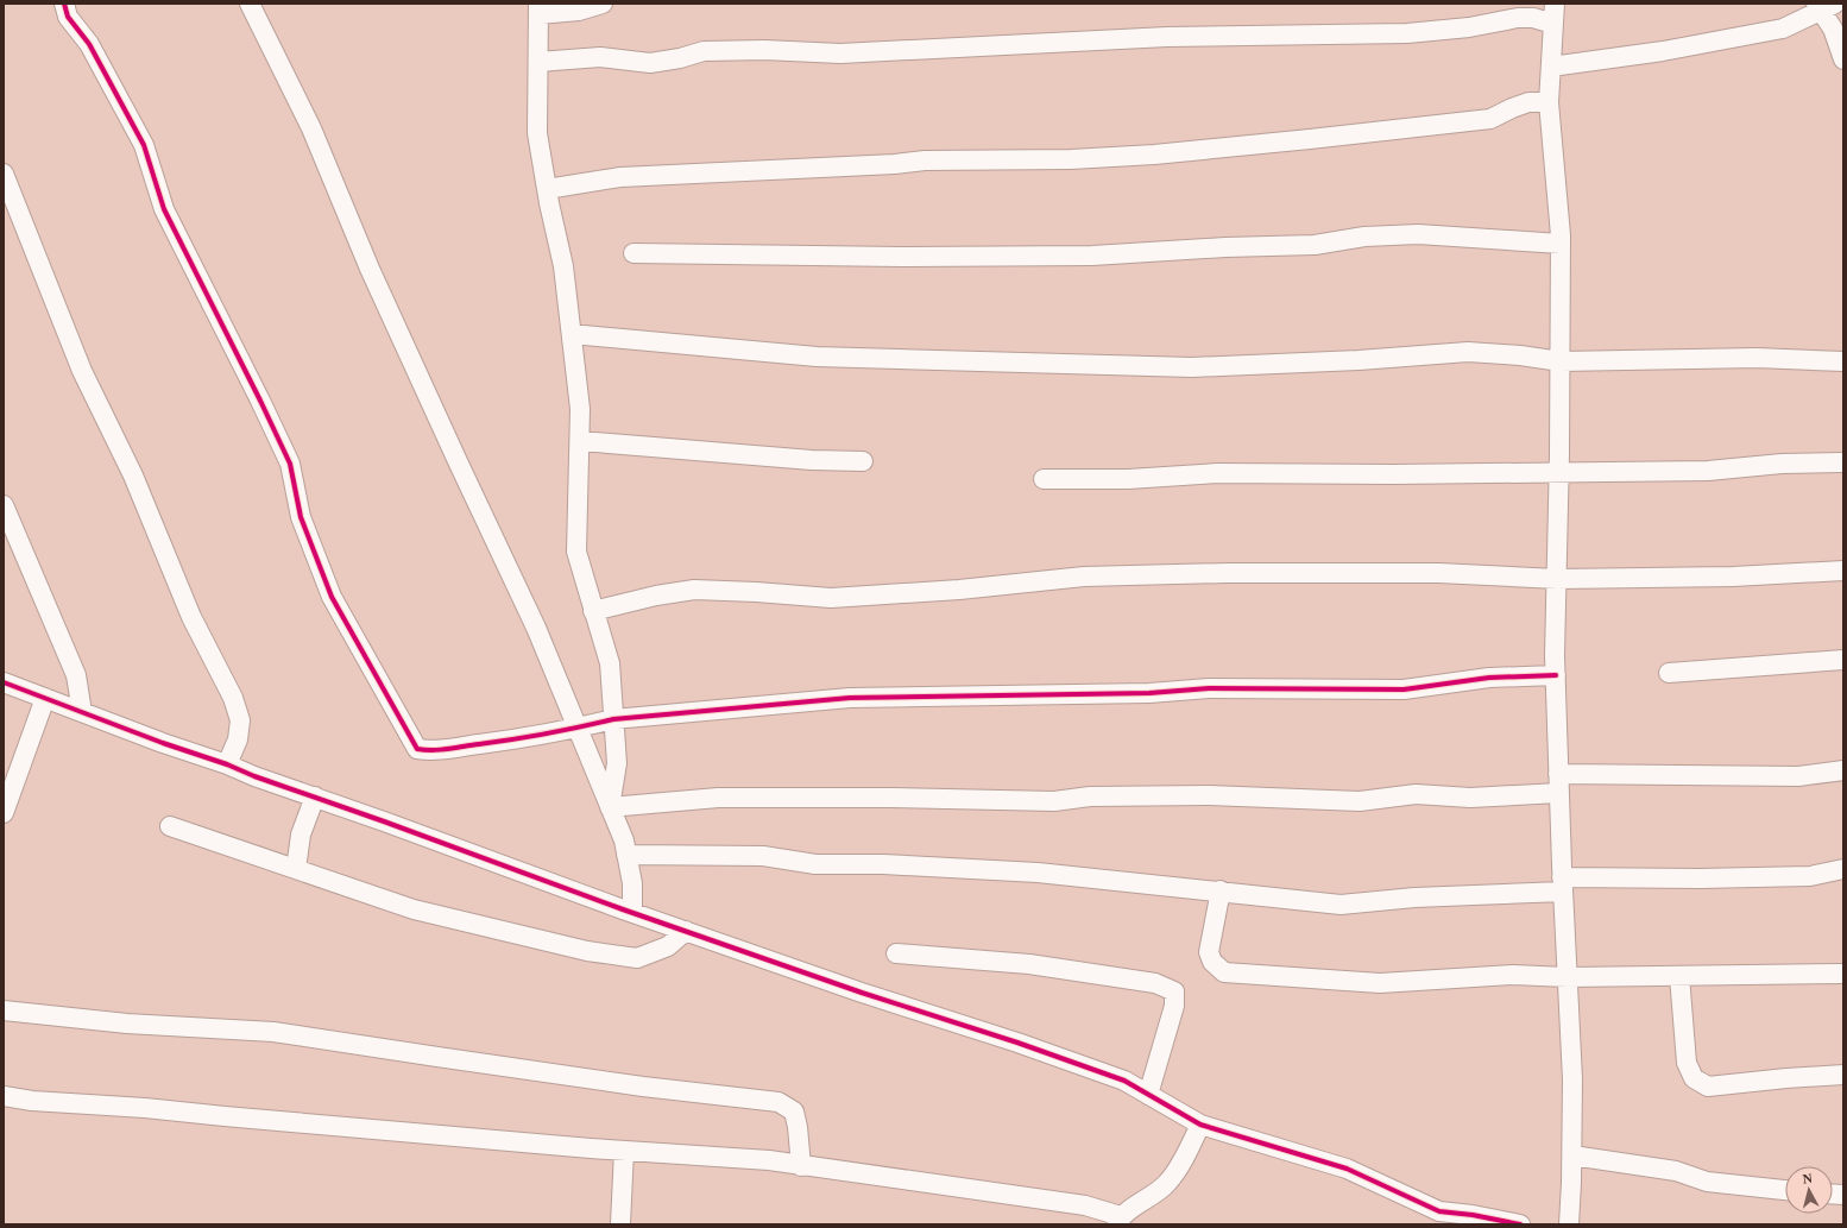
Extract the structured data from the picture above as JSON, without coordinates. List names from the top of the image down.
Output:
{
  "north": "top"
}
